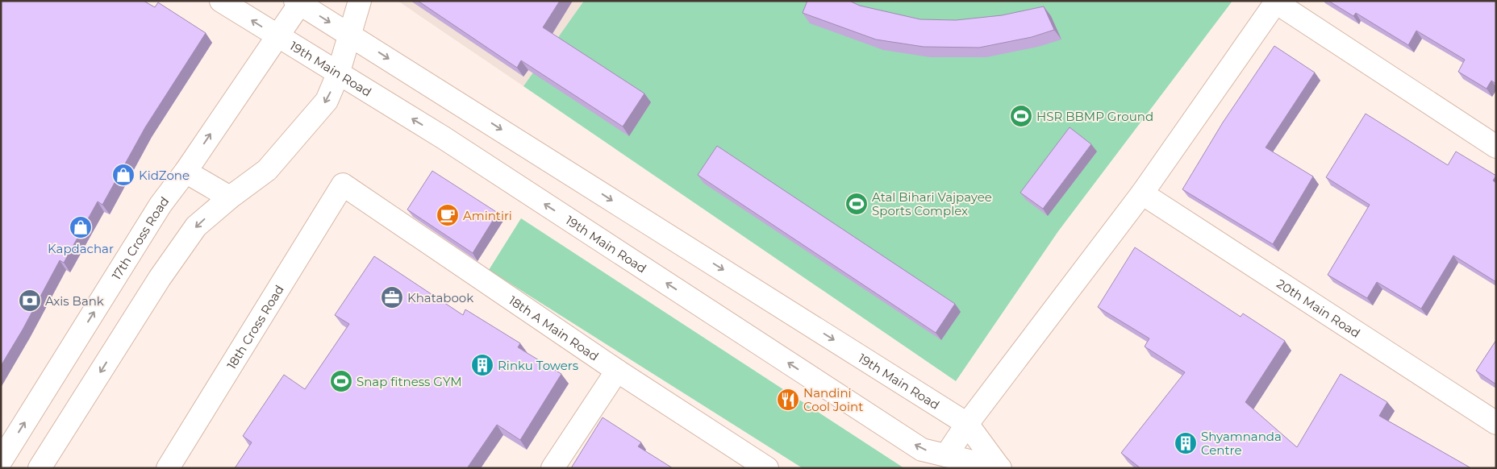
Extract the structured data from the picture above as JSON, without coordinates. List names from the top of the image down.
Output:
{
  "streets": {
    "main road": [
      "19th Main Road",
      "17th Cross Road",
      "20th Main Road",
      "18th Cross Road",
      "18th A Main Road"
    ]
  },
  "crossings": [
    ["19th Main Road", "17th Cross Road"],
    ["18th Cross Road", "18th A Main Road"]
  ],
  "places": {
    "sports": ["HSR BBMP Ground", "Atal Bihari Vajpayee Sports Complex", "Snap fitness GYM"],
    "shop": ["KidZone", "Kapdachar"],
    "cafe": ["Amintiri"],
    "office": ["Khatabook"],
    "bank": ["Axis Bank"],
    "building": ["Rinku Towers", "Shyamnanda Centre"],
    "restaurant": ["Nandini Cool Joint"]
  }
}
